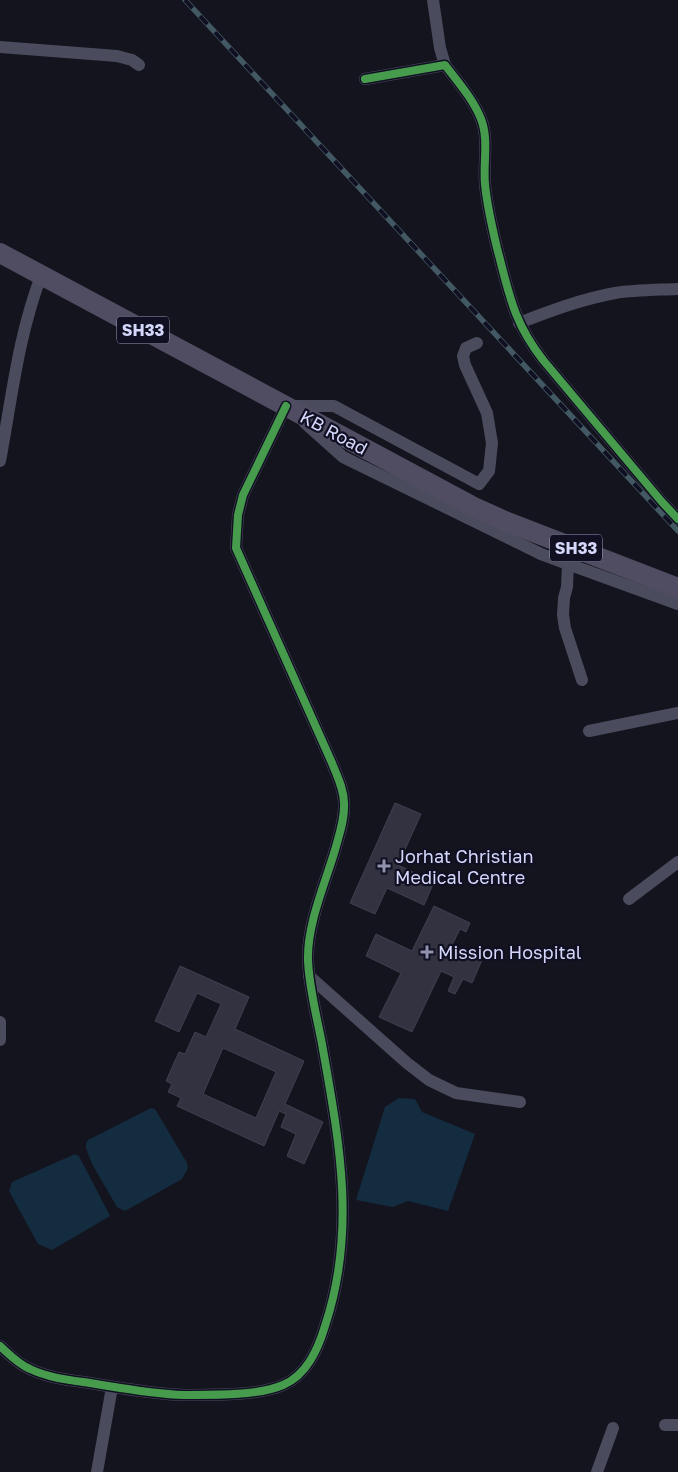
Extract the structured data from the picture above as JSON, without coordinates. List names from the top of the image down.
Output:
{
  "streets": {
    "main road": ["SH33", "KB Road"]
  },
  "places": {
    "health": ["Jorhat Christian Medical Centre", "Mission Hospital"]
  }
}
